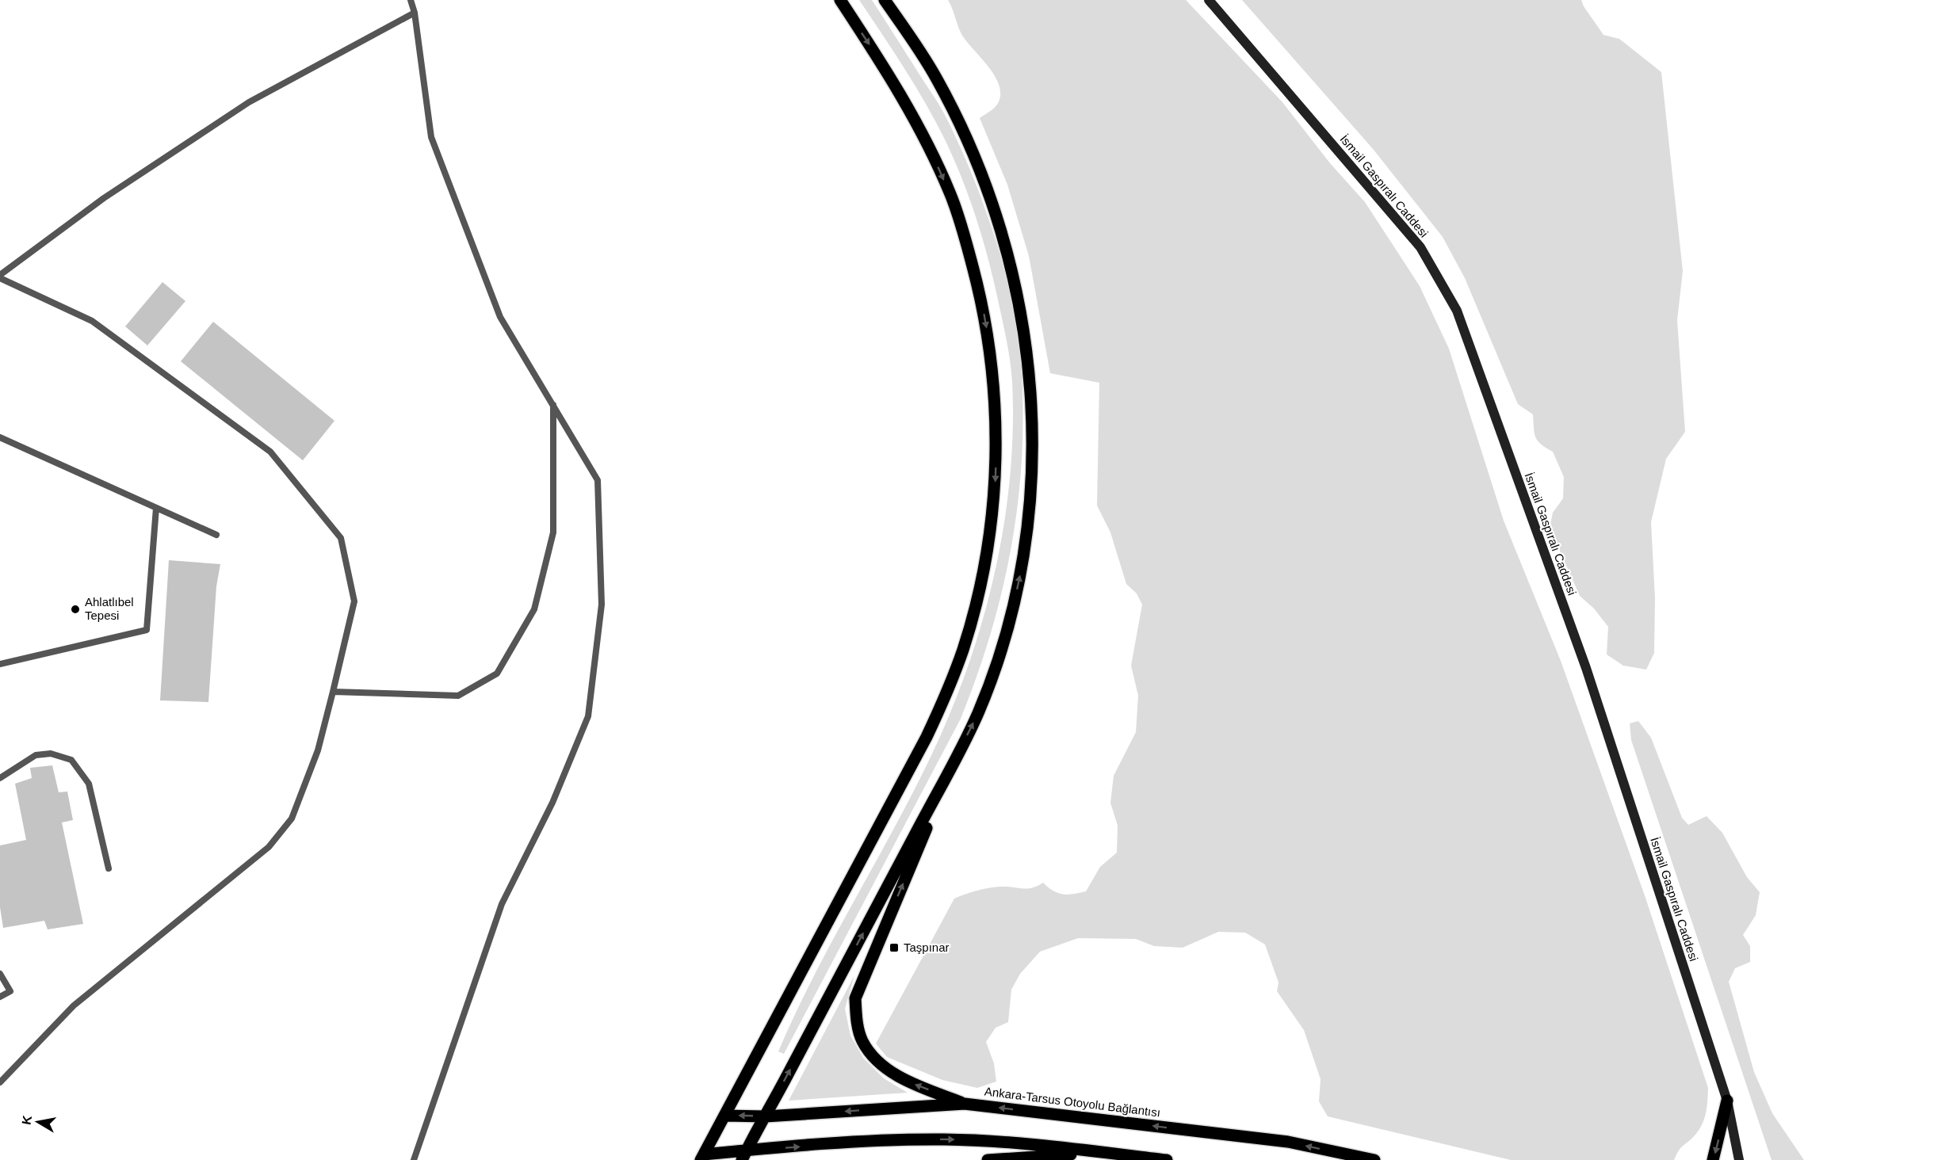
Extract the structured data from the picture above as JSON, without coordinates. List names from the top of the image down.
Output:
{
  "streets": {
    "main road": ["İsmail Gaspıralı Caddesi", "Ankara-Tarsus Otoyolu Bağlantısı"]
  },
  "places": {
    "other": ["Ahlatlıbel Tepesi"],
    "transit": ["Taşpınar"]
  },
  "north": "left"
}
